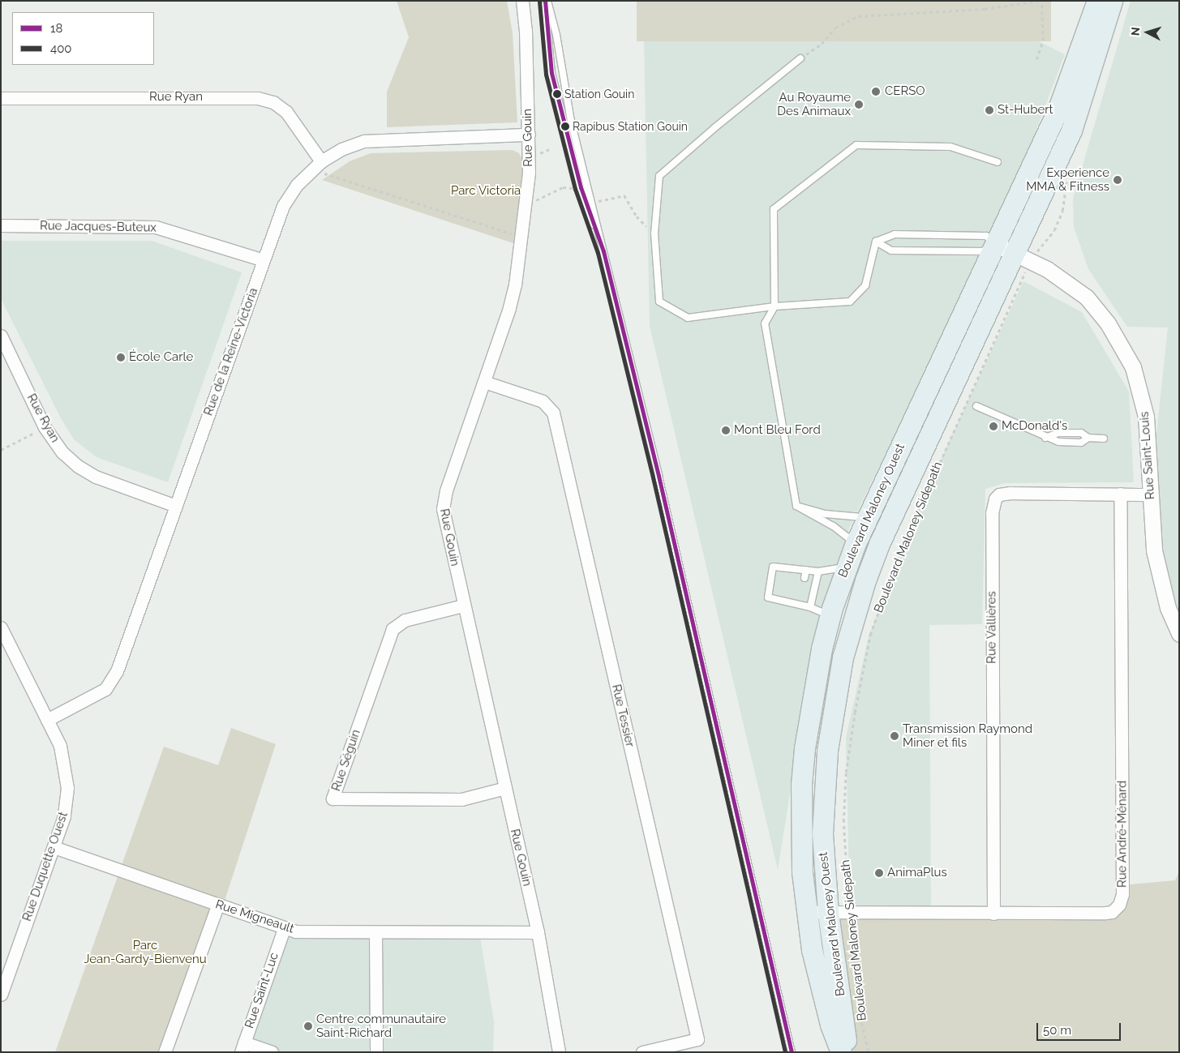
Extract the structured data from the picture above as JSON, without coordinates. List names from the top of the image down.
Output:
{
  "streets": {
    "main road": ["Boulevard Maloney Ouest"],
    "street": [
      "Rue Ryan",
      "Rue Gouin",
      "Rue Jacques-Buteux",
      "Rue de la Reine-Victoria",
      "Rue Saint-Louis",
      "Rue Vallières",
      "Rue Tessier",
      "Rue Séguin",
      "Rue André-Ménard",
      "Rue Duquette Ouest",
      "Rue Migneault",
      "Rue Saint-Luc"
    ],
    "path": ["Boulevard Maloney Sidepath"]
  },
  "crossings": [
    ["Rue Ryan", "Rue de la Reine-Victoria"],
    ["Rue Gouin", "Rue de la Reine-Victoria"],
    ["Rue Gouin", "Rue Tessier"],
    ["Rue Gouin", "Rue Séguin"],
    ["Rue Gouin", "Rue Migneault"],
    ["Rue Jacques-Buteux", "Rue de la Reine-Victoria"],
    ["Rue de la Reine-Victoria", "Rue Duquette Ouest"],
    ["Rue Saint-Louis", "Boulevard Maloney Ouest"],
    ["Rue Saint-Louis", "Rue Vallières"],
    ["Boulevard Maloney Ouest", "Rue André-Ménard"],
    ["Boulevard Maloney Sidepath", "Rue André-Ménard"],
    ["Rue Vallières", "Rue André-Ménard"],
    ["Rue Duquette Ouest", "Rue Migneault"],
    ["Rue Migneault", "Rue Saint-Luc"]
  ],
  "parks": ["Parc Victoria", "Parc Jean-Gardy-Bienvenu"],
  "places": [
    "CERSO",
    "Station Gouin",
    "Au Royaume Des Animaux",
    "St-Hubert",
    "Rapibus Station Gouin",
    "Experience MMA & Fitness",
    "École Carle",
    "McDonald's",
    "Mont Bleu Ford",
    "Transmission Raymond Miner et fils",
    "AnimaPlus",
    "Centre communautaire Saint-Richard"
  ],
  "lines": ["transit line 18", "transit line 400"],
  "legend": ["18", "400"],
  "scale_bar": "50 m",
  "north": "left"
}
